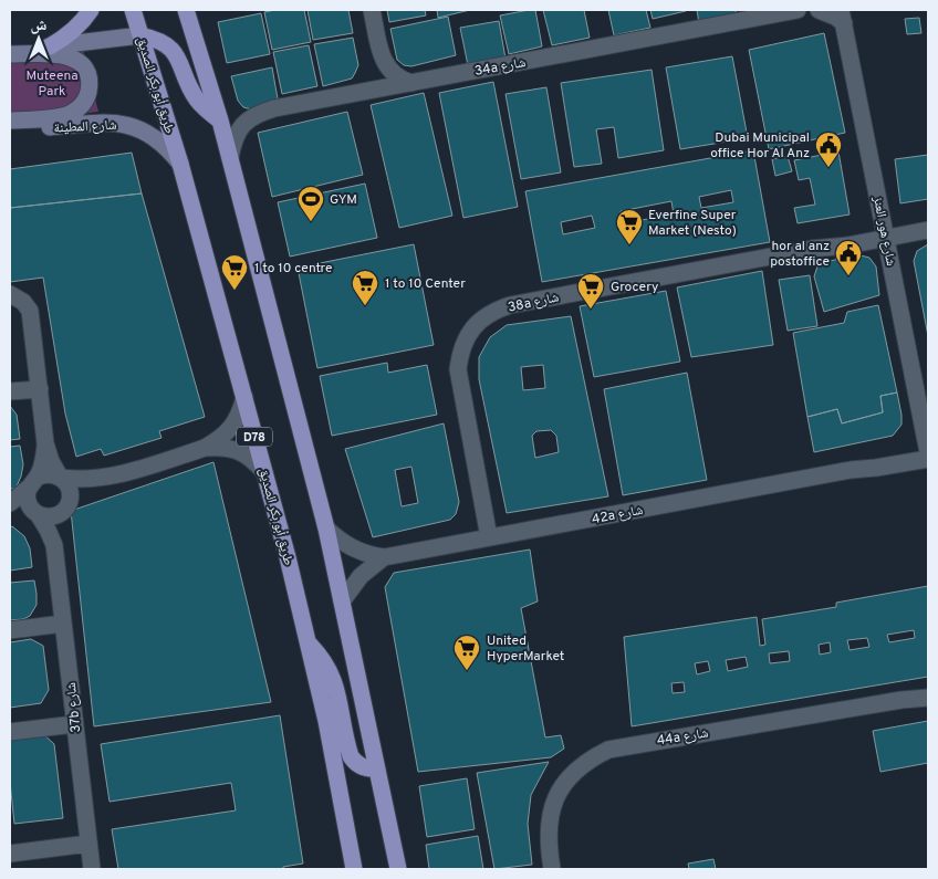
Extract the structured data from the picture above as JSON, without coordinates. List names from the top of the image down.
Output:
{
  "streets": {
    "main road": ["طريق أبو بكر الصديق", "D78"],
    "street": [
      "34a شارع",
      "شارع المطينة",
      "شارع هور العنز",
      "38a شارع",
      "42a شارع",
      "37b شارع",
      "44a شارع"
    ]
  },
  "crossings": [
    ["طريق أبو بكر الصديق", "شارع المطينة"],
    ["شارع هور العنز", "38a شارع"],
    ["شارع هور العنز", "42a شارع"],
    ["38a شارع", "42a شارع"]
  ],
  "parks": ["Muteena Park"],
  "places": {
    "public building": ["Dubai Municipal office Hor Al Anz", "hor al anz postoffice"],
    "sports": ["GYM"],
    "supermarket": [
      "Everfine Super Market (Nesto)",
      "1 to 10 centre",
      "1 to 10 Center",
      "Grocery",
      "United HyperMarket"
    ]
  },
  "north": "top"
}
